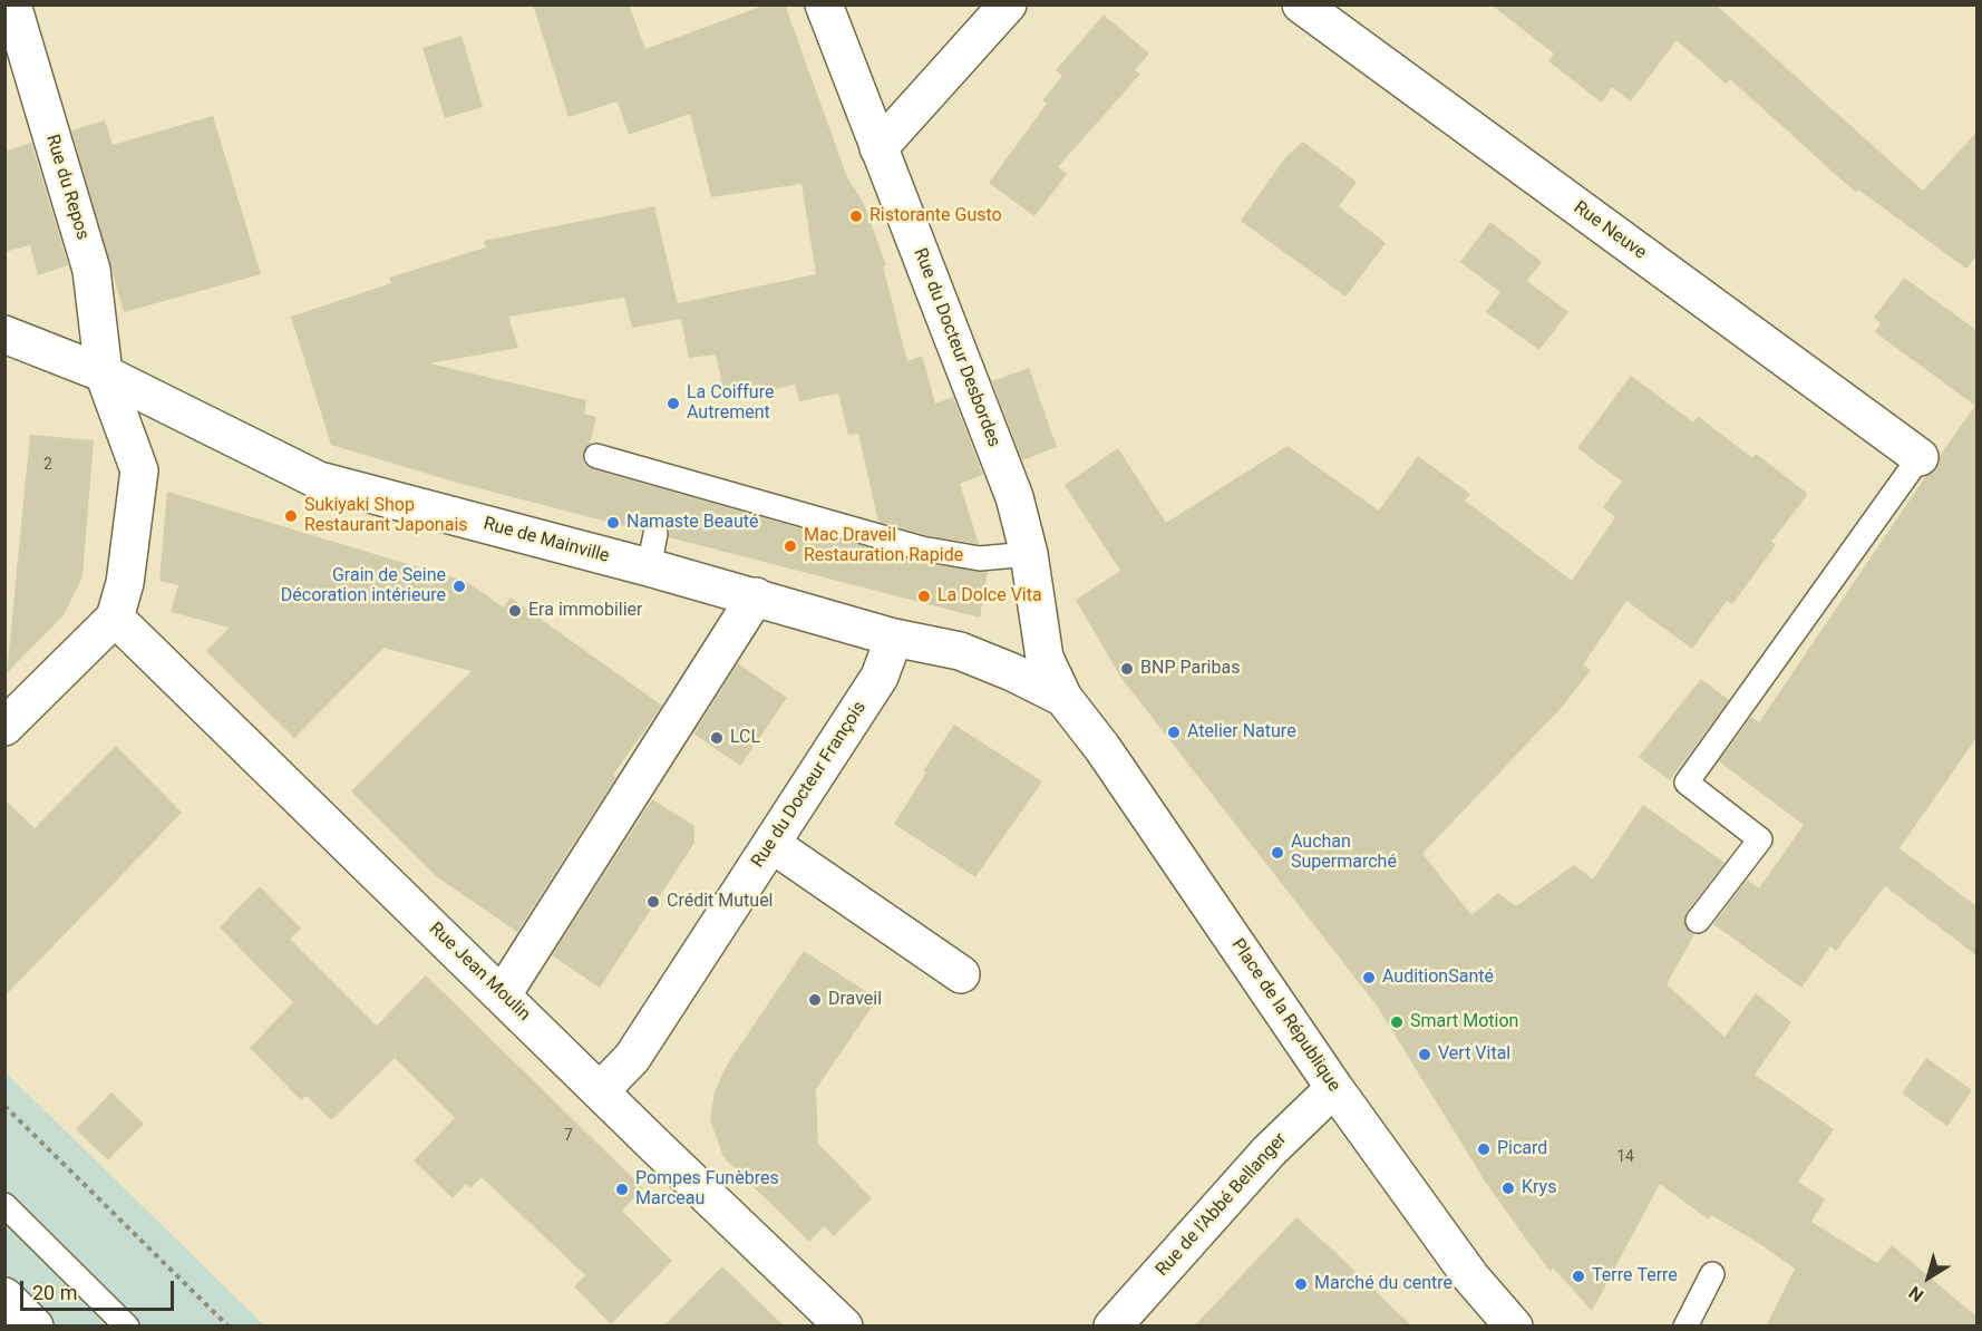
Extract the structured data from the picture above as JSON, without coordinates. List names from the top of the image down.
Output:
{
  "streets": {
    "street": [
      "Rue du Repos",
      "Rue Neuve",
      "Rue du Docteur Desbordes",
      "Rue de Mainville",
      "Rue du Docteur François",
      "Rue Jean Moulin",
      "Place de la République",
      "Rue de l'Abbé Bellanger"
    ]
  },
  "crossings": [
    ["Rue du Repos", "Rue de Mainville"],
    ["Rue du Repos", "Rue Jean Moulin"],
    ["Rue du Docteur Desbordes", "Rue de Mainville"],
    ["Rue du Docteur Desbordes", "Place de la République"],
    ["Rue de Mainville", "Rue du Docteur François"],
    ["Rue de Mainville", "Place de la République"],
    ["Rue du Docteur François", "Rue Jean Moulin"],
    ["Place de la République", "Rue de l'Abbé Bellanger"]
  ],
  "places": [
    "Ristorante Gusto",
    "La Coiffure Autrement",
    "Sukiyaki Shop Restaurant Japonais",
    "Namaste Beauté",
    "Mac Draveil Restauration Rapide",
    "Grain de Seine Décoration intérieure",
    "La Dolce Vita",
    "Era immobilier",
    "BNP Paribas",
    "Atelier Nature",
    "LCL",
    "Auchan Supermarché",
    "Crédit Mutuel",
    "AuditionSanté",
    "Draveil",
    "Smart Motion",
    "Vert Vital",
    "Picard",
    "Krys",
    "Pompes Funèbres Marceau",
    "Terre Terre",
    "Marché du centre"
  ],
  "house_numbers": ["2", "7", "14"],
  "scale_bar": "20 m",
  "north": "bottom left"
}
